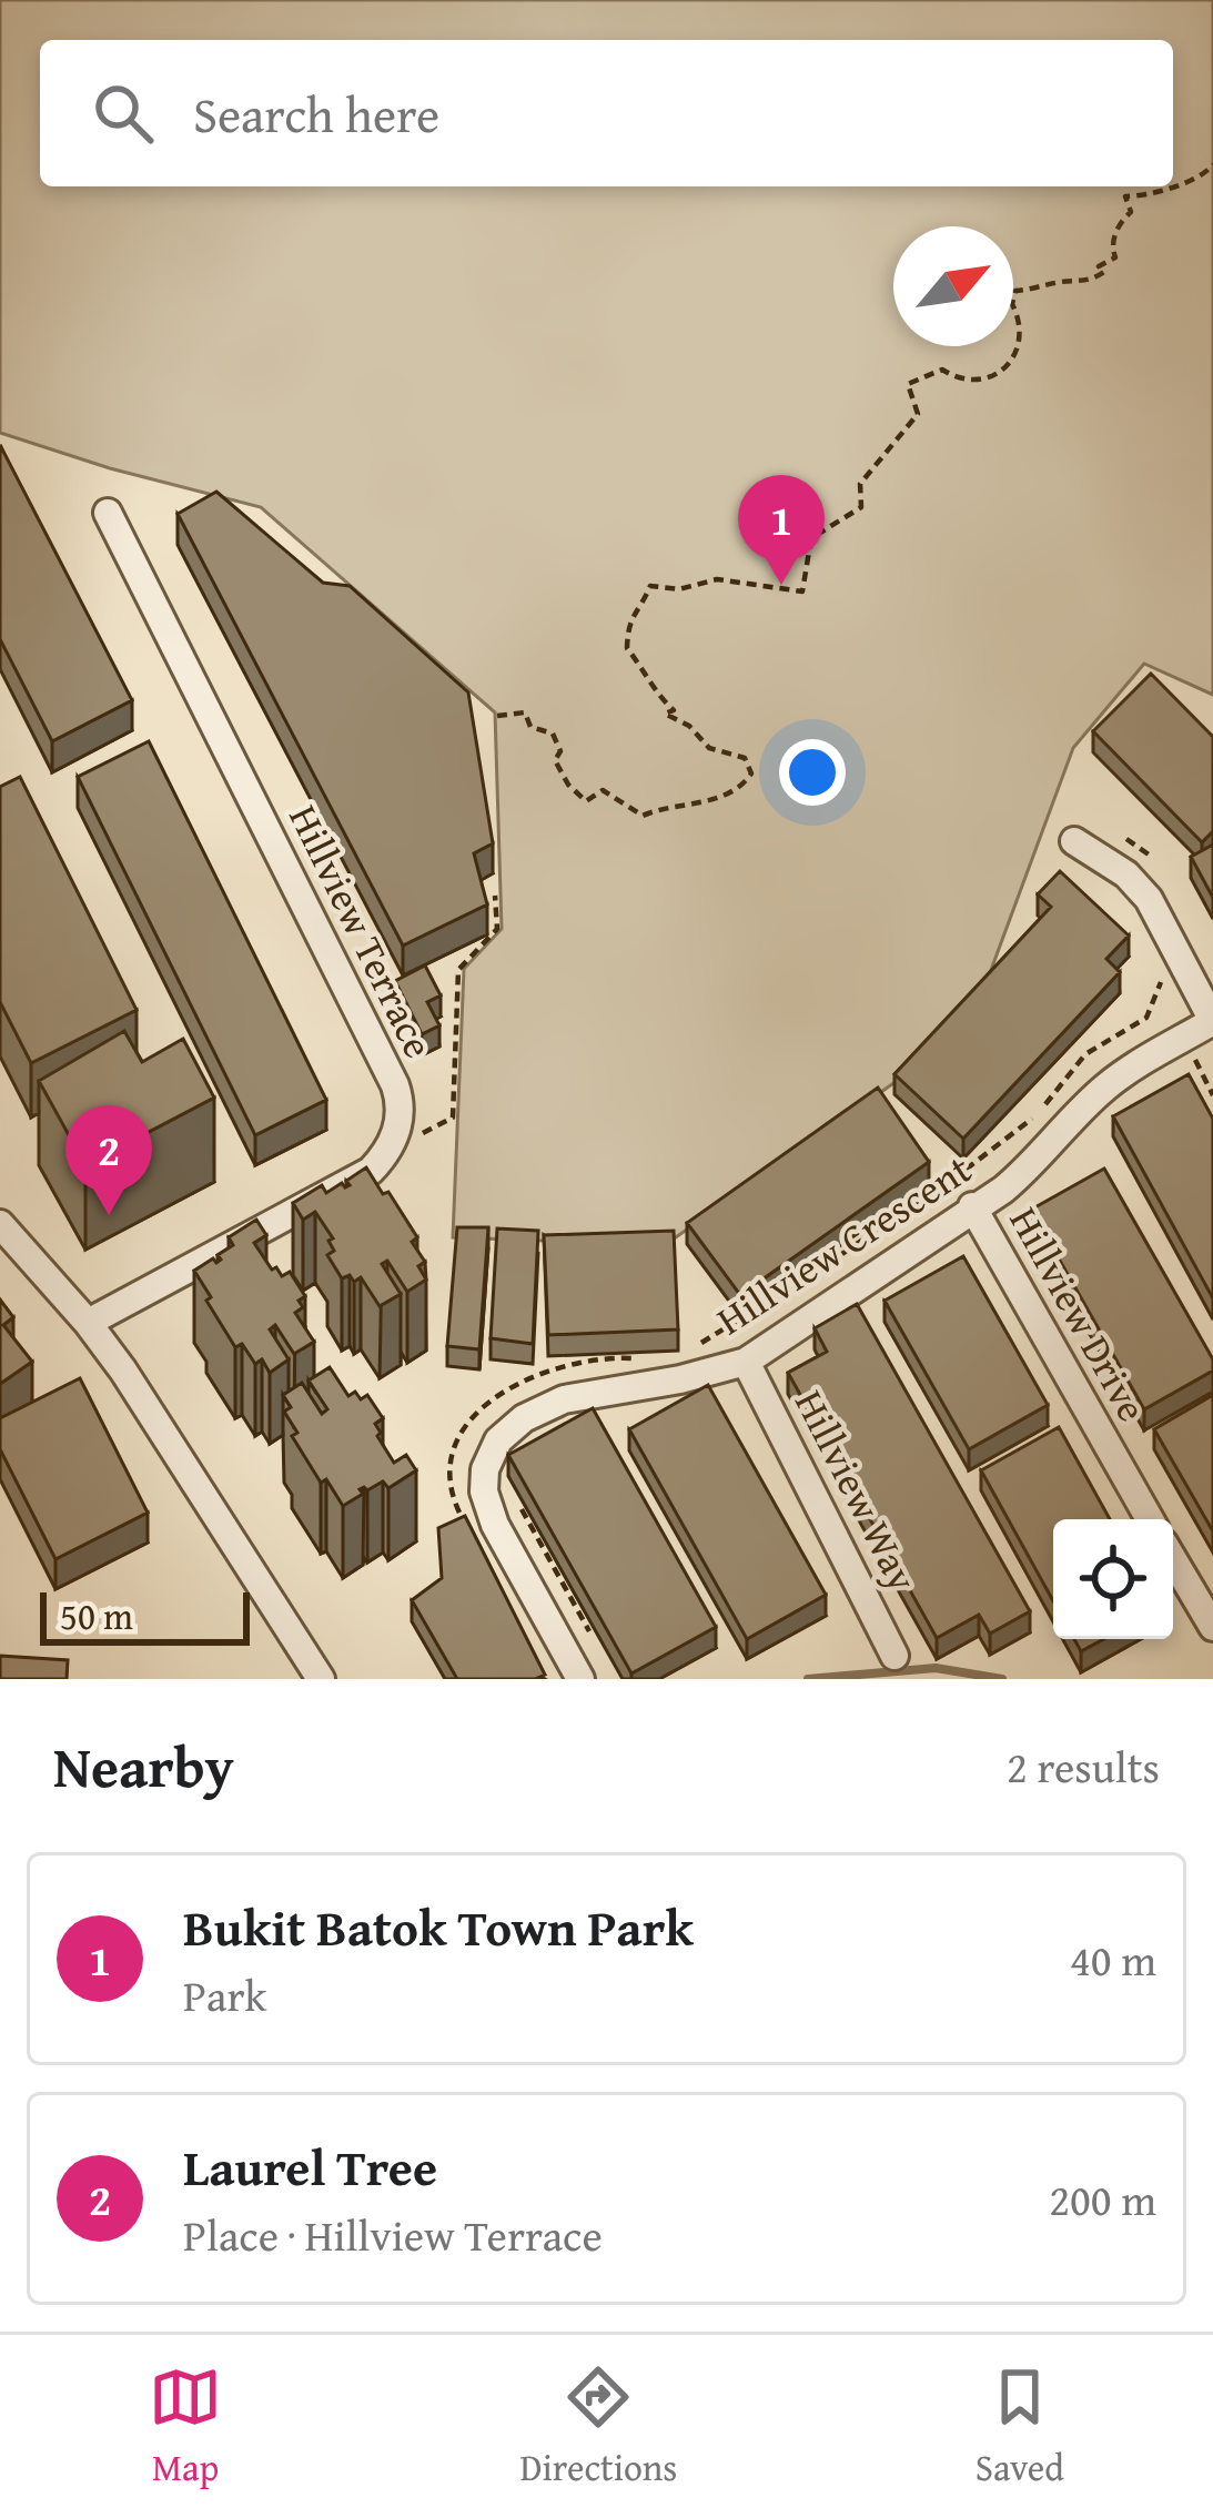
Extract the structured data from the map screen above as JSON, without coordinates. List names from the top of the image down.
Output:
{
  "streets": {
    "street": [
      "Hillview Terrace",
      "Hillview Crescent",
      "Hillview Drive",
      "Hillview Way"
    ]
  },
  "crossings": [
    ["Hillview Crescent", "Hillview Drive"],
    ["Hillview Crescent", "Hillview Way"]
  ],
  "scale_bar": "50 m",
  "north": "top right",
  "page": {
    "search": "Search here",
    "pins": ["1", "2"],
    "scale": "50 m",
    "heading": ["Nearby", "2 results"],
    "list": [
      {
        "mark": "1",
        "name": "Bukit Batok Town Park",
        "note": "Park",
        "value": "40 m"
      },
      {
        "mark": "2",
        "name": "Laurel Tree",
        "note": "Place · Hillview Terrace",
        "value": "200 m"
      }
    ],
    "nav": ["Map", "Directions", "Saved"]
  }
}
